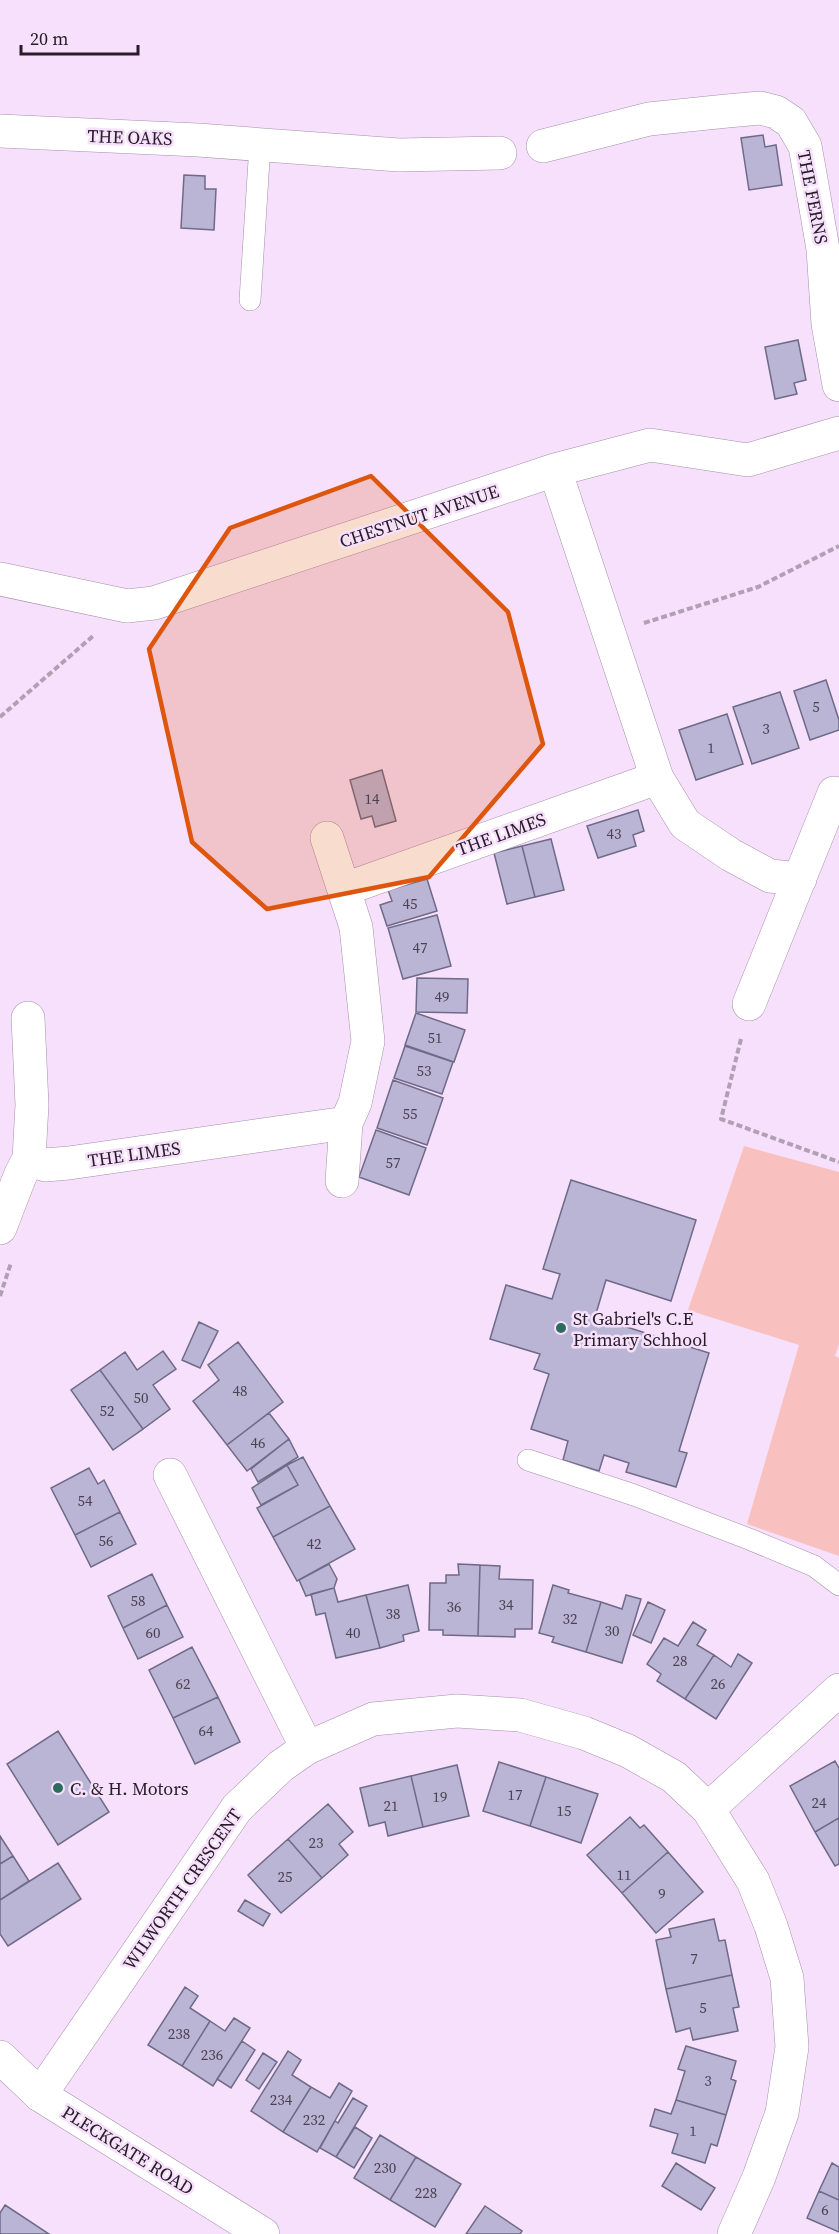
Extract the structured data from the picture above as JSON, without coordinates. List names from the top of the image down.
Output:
{
  "streets": {
    "street": [
      "THE OAKS",
      "THE FERNS",
      "CHESTNUT AVENUE",
      "THE LIMES",
      "WILWORTH CRESCENT",
      "PLECKGATE ROAD"
    ]
  },
  "crossings": [
    ["WILWORTH CRESCENT", "PLECKGATE ROAD"]
  ],
  "places": ["St Gabriel's C.E Primary Schhool", "C. & H. Motors"],
  "house_numbers": [
    "5",
    "3",
    "1",
    "14",
    "43",
    "45",
    "47",
    "49",
    "51",
    "53",
    "55",
    "57",
    "48",
    "50",
    "52",
    "46",
    "54",
    "56",
    "42",
    "58",
    "34",
    "36",
    "38",
    "32",
    "30",
    "60",
    "40",
    "28",
    "62",
    "26",
    "64",
    "17",
    "19",
    "24",
    "21",
    "15",
    "23",
    "11",
    "25",
    "9",
    "7",
    "5",
    "238",
    "236",
    "3",
    "234",
    "232",
    "1",
    "230",
    "228",
    "6"
  ],
  "scale_bar": "20 m"
}
